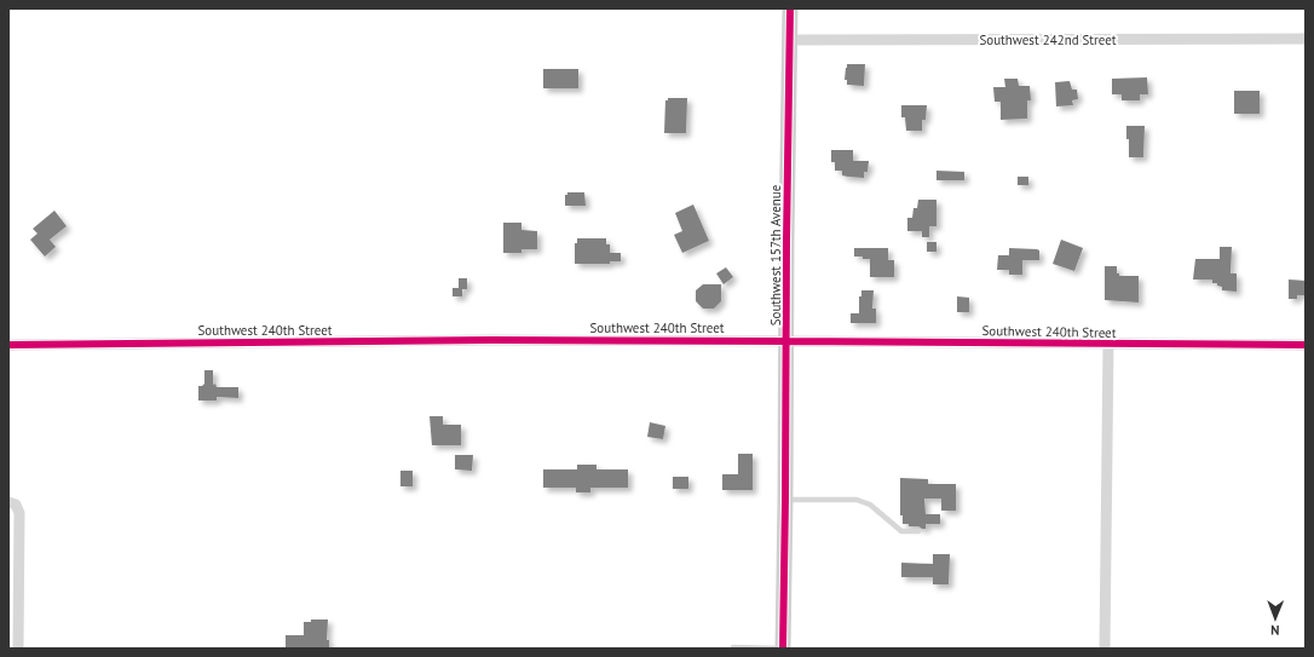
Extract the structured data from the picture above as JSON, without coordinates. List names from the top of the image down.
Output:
{
  "streets": {
    "street": ["Southwest 242nd Street", "Southwest 157th Avenue", "Southwest 240th Street"]
  },
  "crossings": [
    ["Southwest 242nd Street", "Southwest 157th Avenue"],
    ["Southwest 157th Avenue", "Southwest 240th Street"]
  ],
  "north": "bottom"
}
